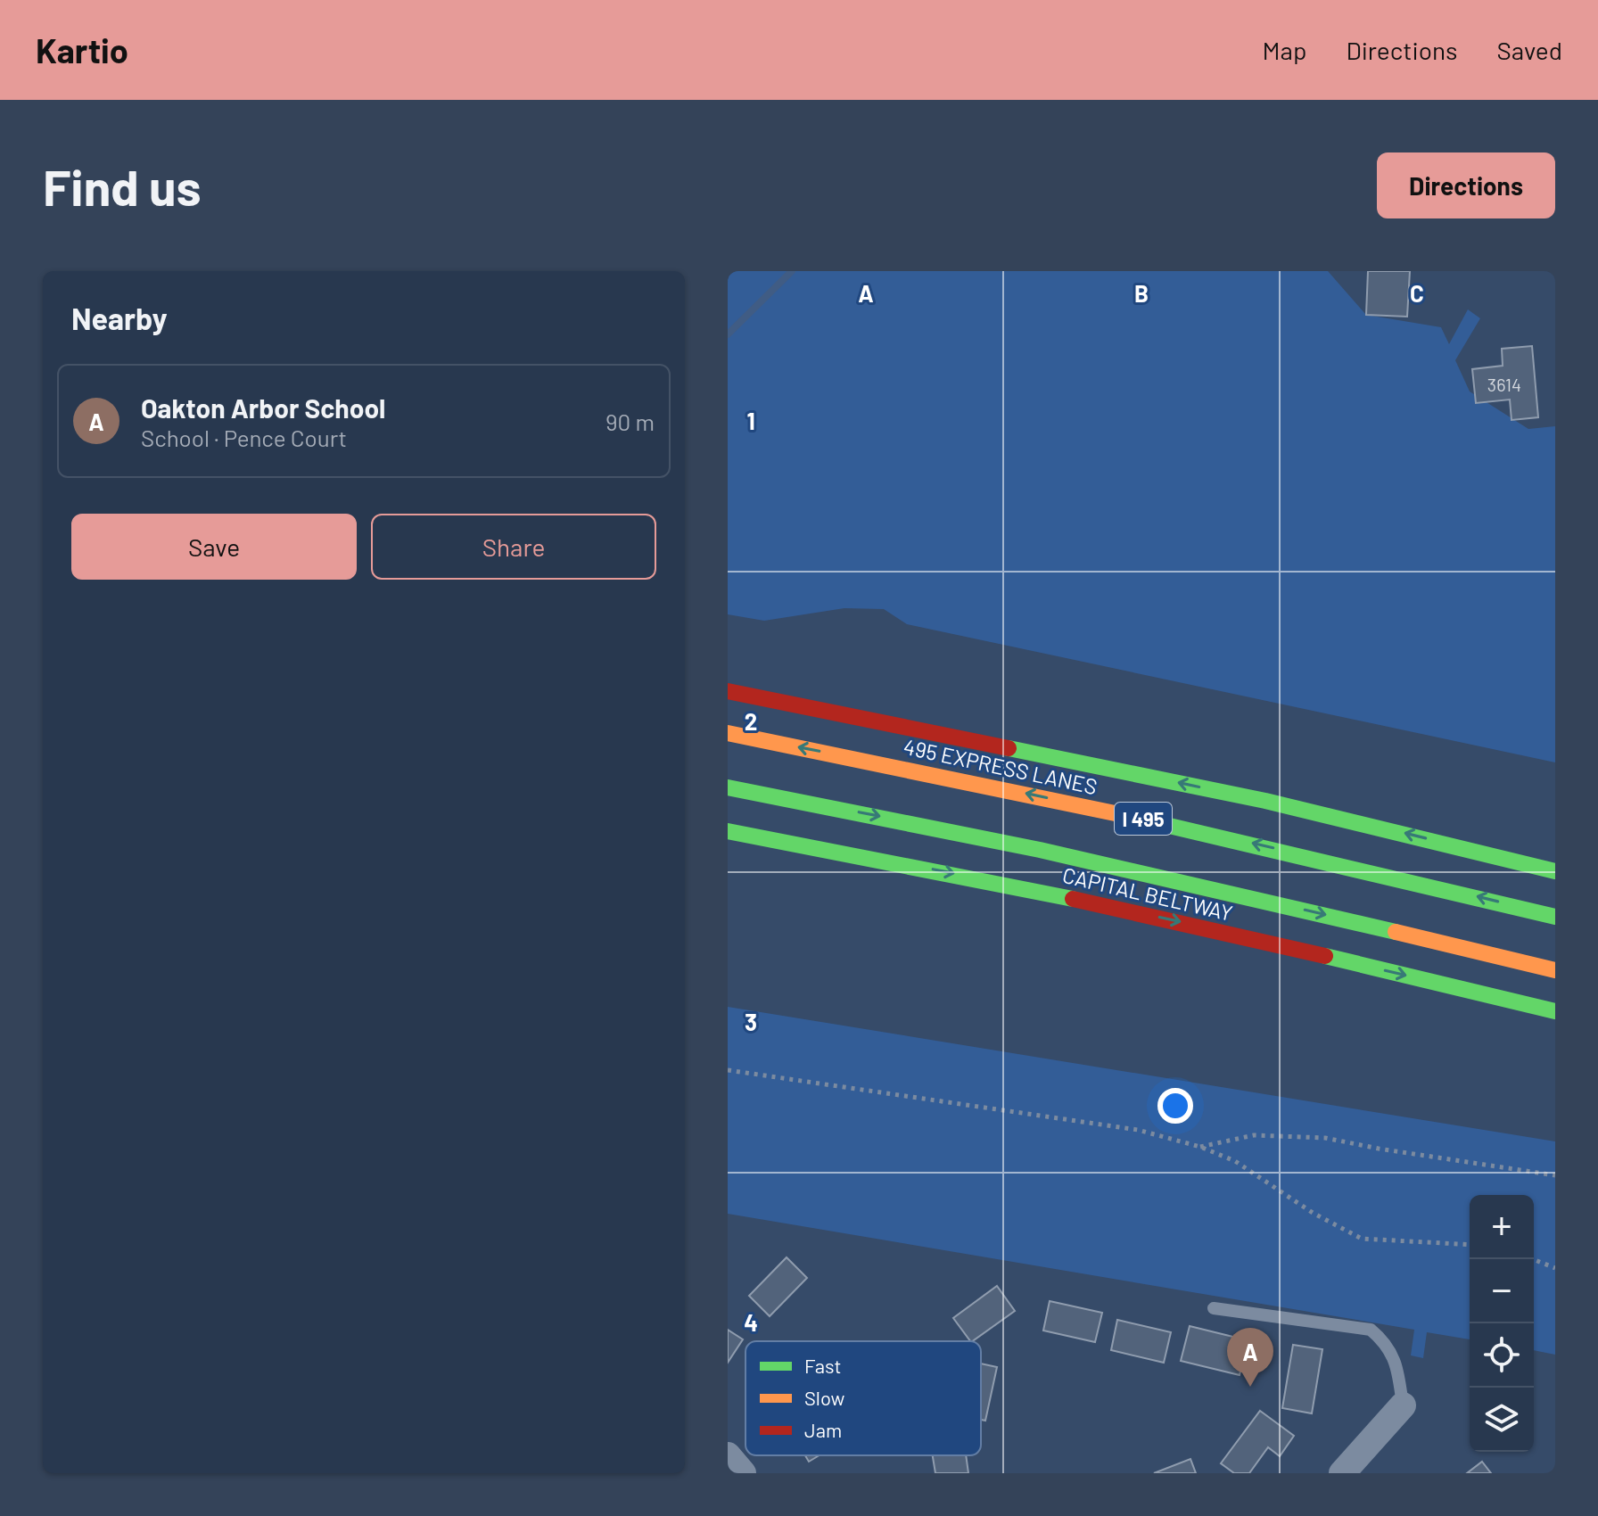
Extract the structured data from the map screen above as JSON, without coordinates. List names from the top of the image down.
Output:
{
  "streets": {
    "highway": ["495 EXPRESS LANES", "I 495", "CAPITAL BELTWAY"]
  },
  "house_numbers": ["3614"],
  "legend": ["Fast", "Slow", "Jam"],
  "page": {
    "header": "Kartio",
    "nav": ["Map", "Directions", "Saved"],
    "buttons": [
      "Directions",
      ["Save", "Share"]
    ],
    "title": "Find us",
    "heading": "Nearby",
    "list": [
      {
        "mark": "A",
        "name": "Oakton Arbor School",
        "note": "School · Pence Court",
        "value": "90 m"
      }
    ],
    "map_buttons": ["+", "−"],
    "pins": "A"
  },
  "grid": {
    "columns": ["A", "B", "C"],
    "rows": [
      "1",
      "2",
      "3",
      "4"
    ]
  }
}
